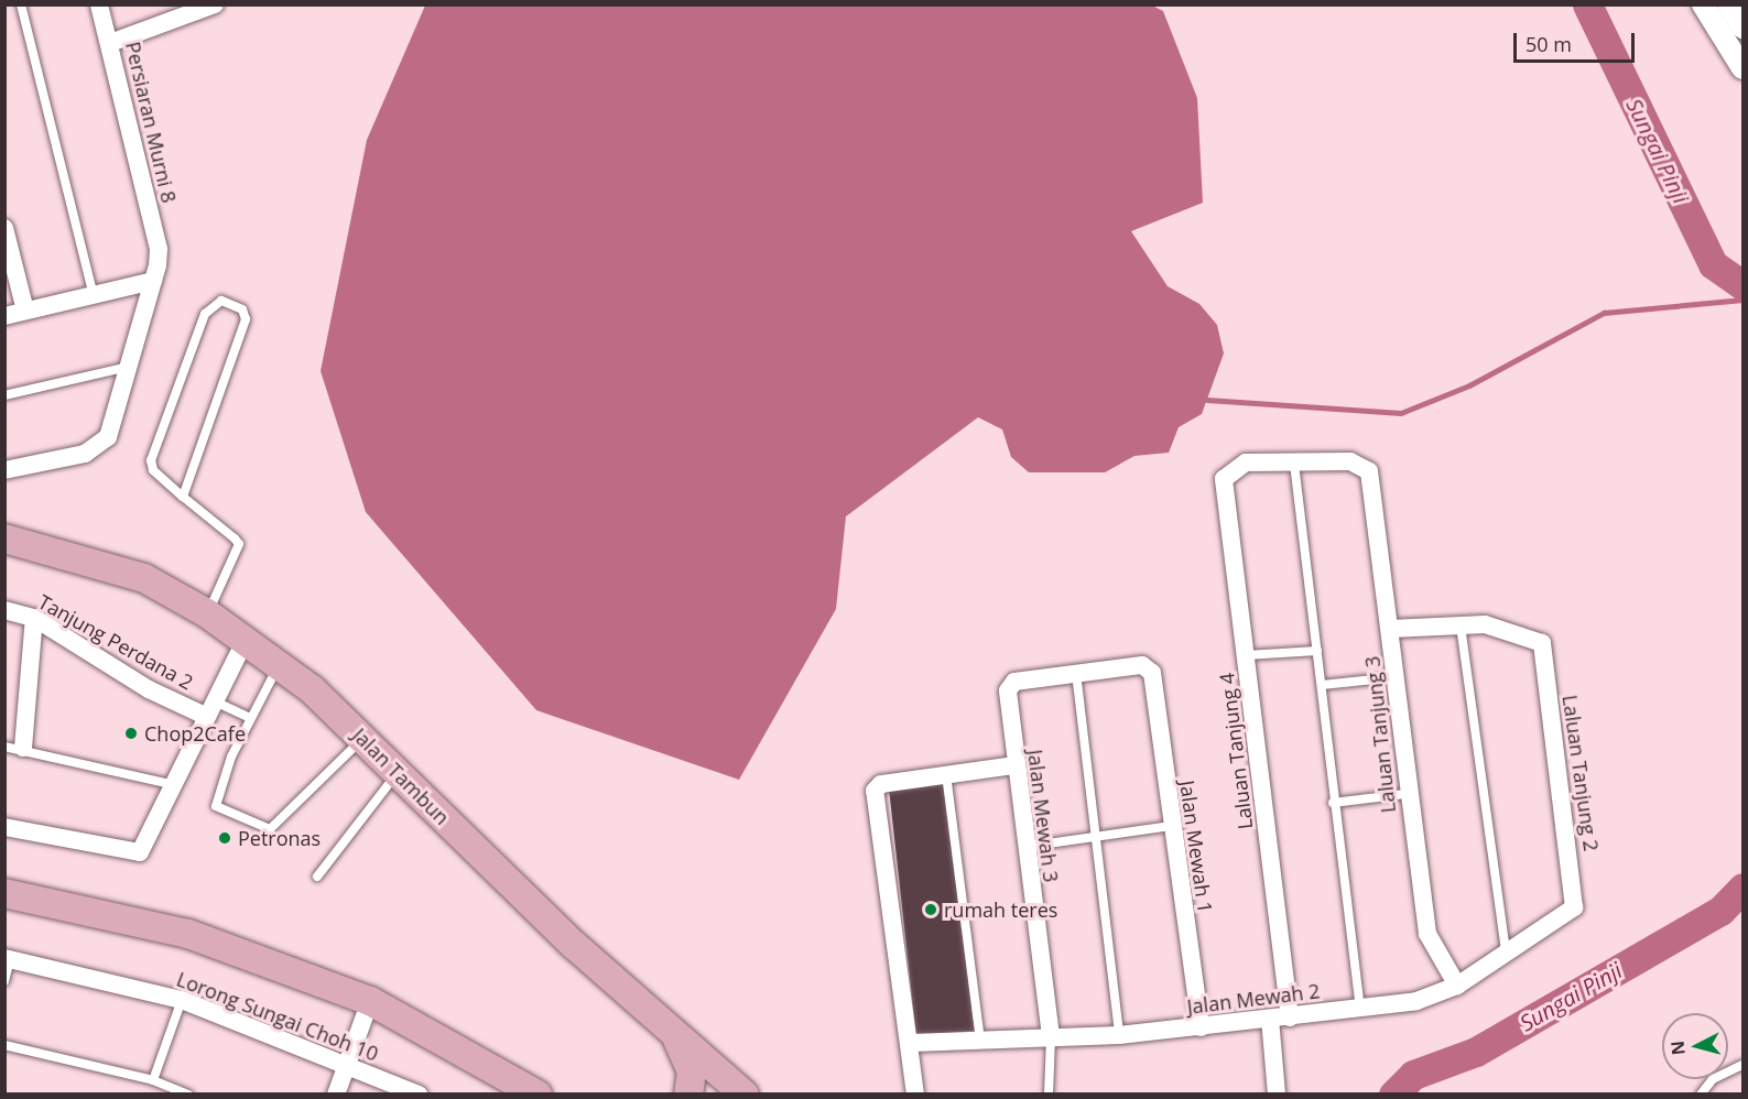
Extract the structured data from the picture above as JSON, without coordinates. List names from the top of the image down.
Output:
{
  "streets": {
    "main road": ["Jalan Tambun"],
    "street": [
      "Persiaran Murni 8",
      "Tanjung Perdana 2",
      "Laluan Tanjung 3",
      "Laluan Tanjung 4",
      "Laluan Tanjung 2",
      "Jalan Mewah 3",
      "Jalan Mewah 1",
      "Jalan Mewah 2",
      "Lorong Sungai Choh 10"
    ]
  },
  "crossings": [
    ["Laluan Tanjung 3", "Laluan Tanjung 4"],
    ["Laluan Tanjung 3", "Jalan Mewah 2"],
    ["Laluan Tanjung 4", "Jalan Mewah 2"],
    ["Laluan Tanjung 2", "Jalan Mewah 2"],
    ["Jalan Mewah 3", "Jalan Mewah 1"],
    ["Jalan Mewah 3", "Jalan Mewah 2"],
    ["Jalan Mewah 1", "Jalan Mewah 2"]
  ],
  "water": ["Sungai Pinji"],
  "places": ["Chop2Cafe", "Petronas", "rumah teres"],
  "scale_bar": "50 m",
  "north": "left"
}
